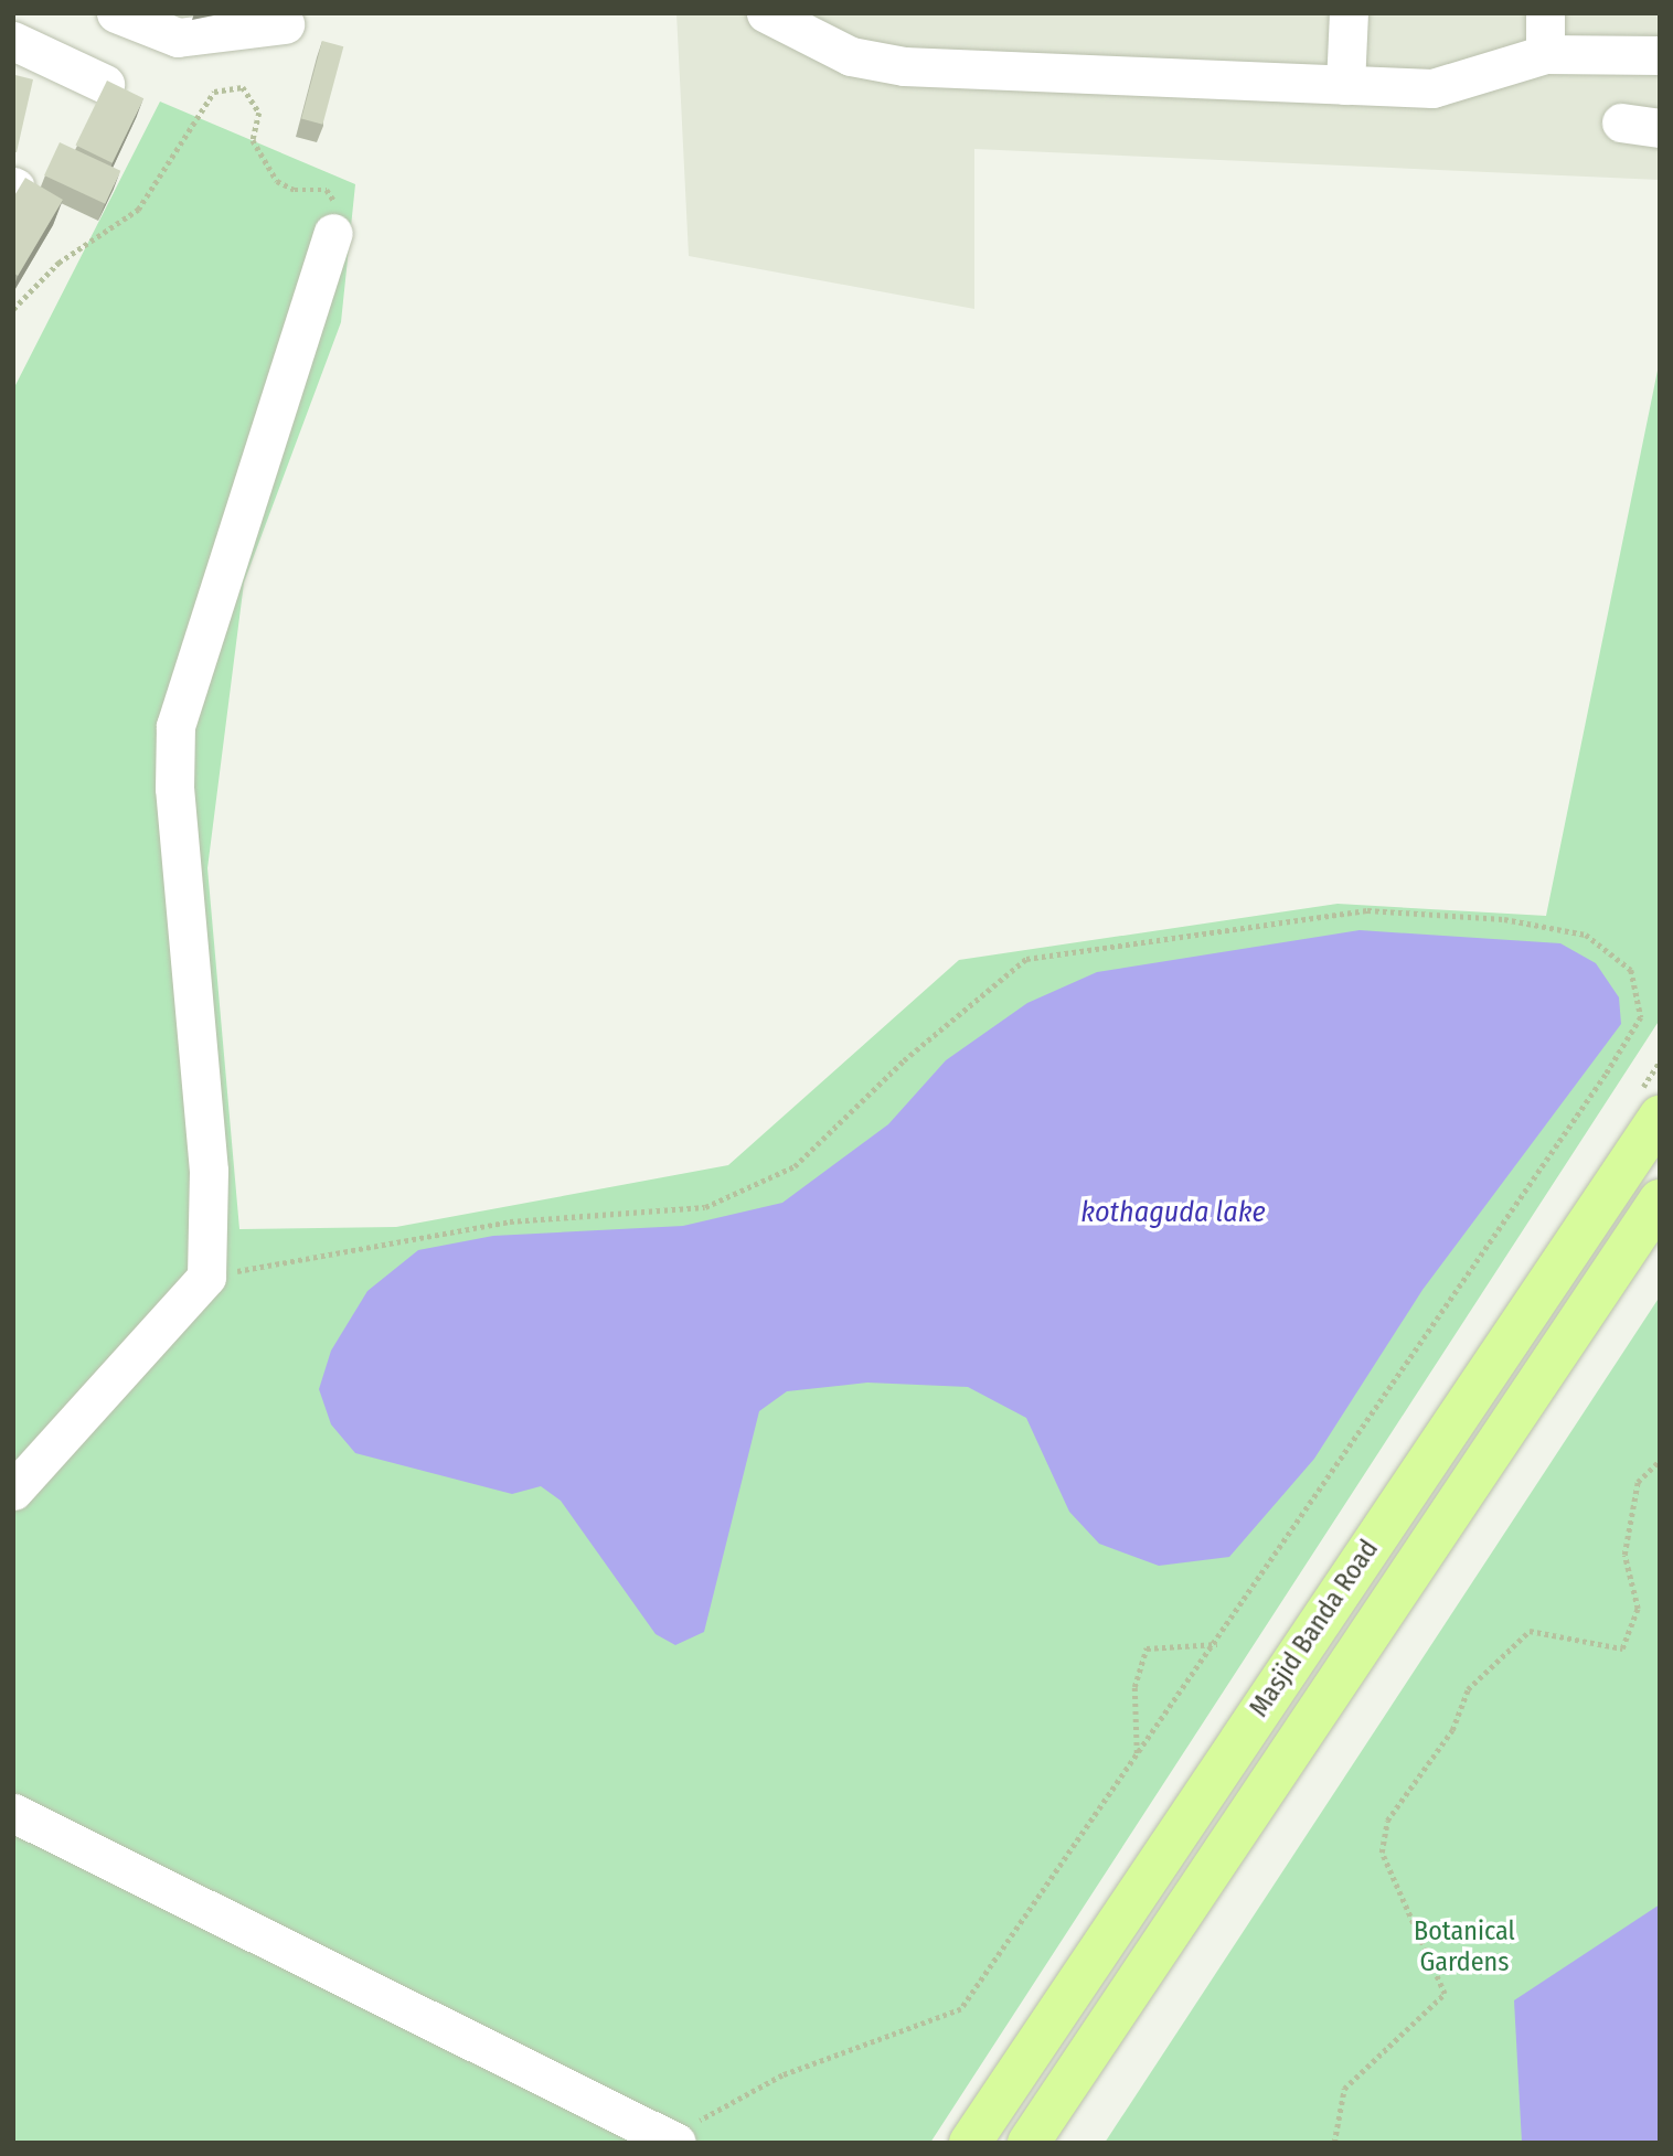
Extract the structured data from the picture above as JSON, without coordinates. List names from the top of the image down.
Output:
{
  "streets": {
    "main road": ["Masjid Banda Road"]
  },
  "water": ["kothaguda lake"],
  "parks": ["Botanical Gardens"]
}
